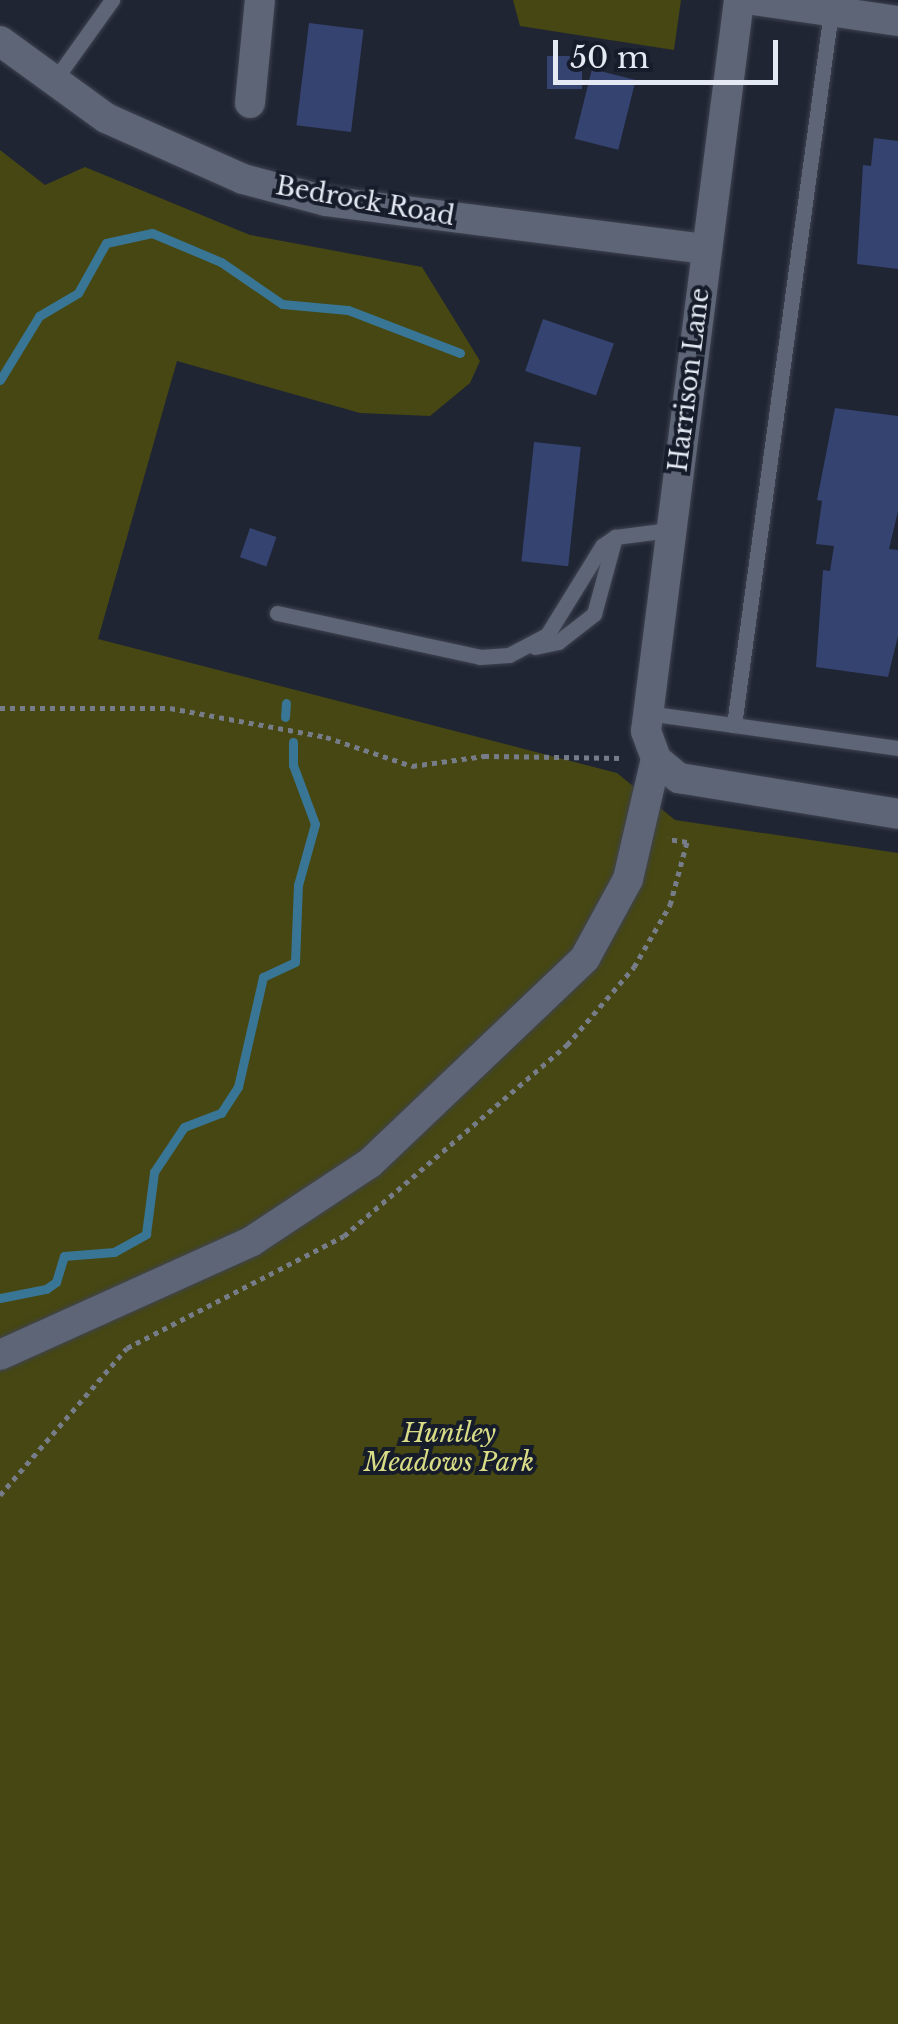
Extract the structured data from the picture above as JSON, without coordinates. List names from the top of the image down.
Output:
{
  "streets": {
    "street": ["Bedrock Road", "Harrison Lane"]
  },
  "crossings": [
    ["Bedrock Road", "Harrison Lane"]
  ],
  "parks": ["Huntley Meadows Park"],
  "scale_bar": "50 m"
}
